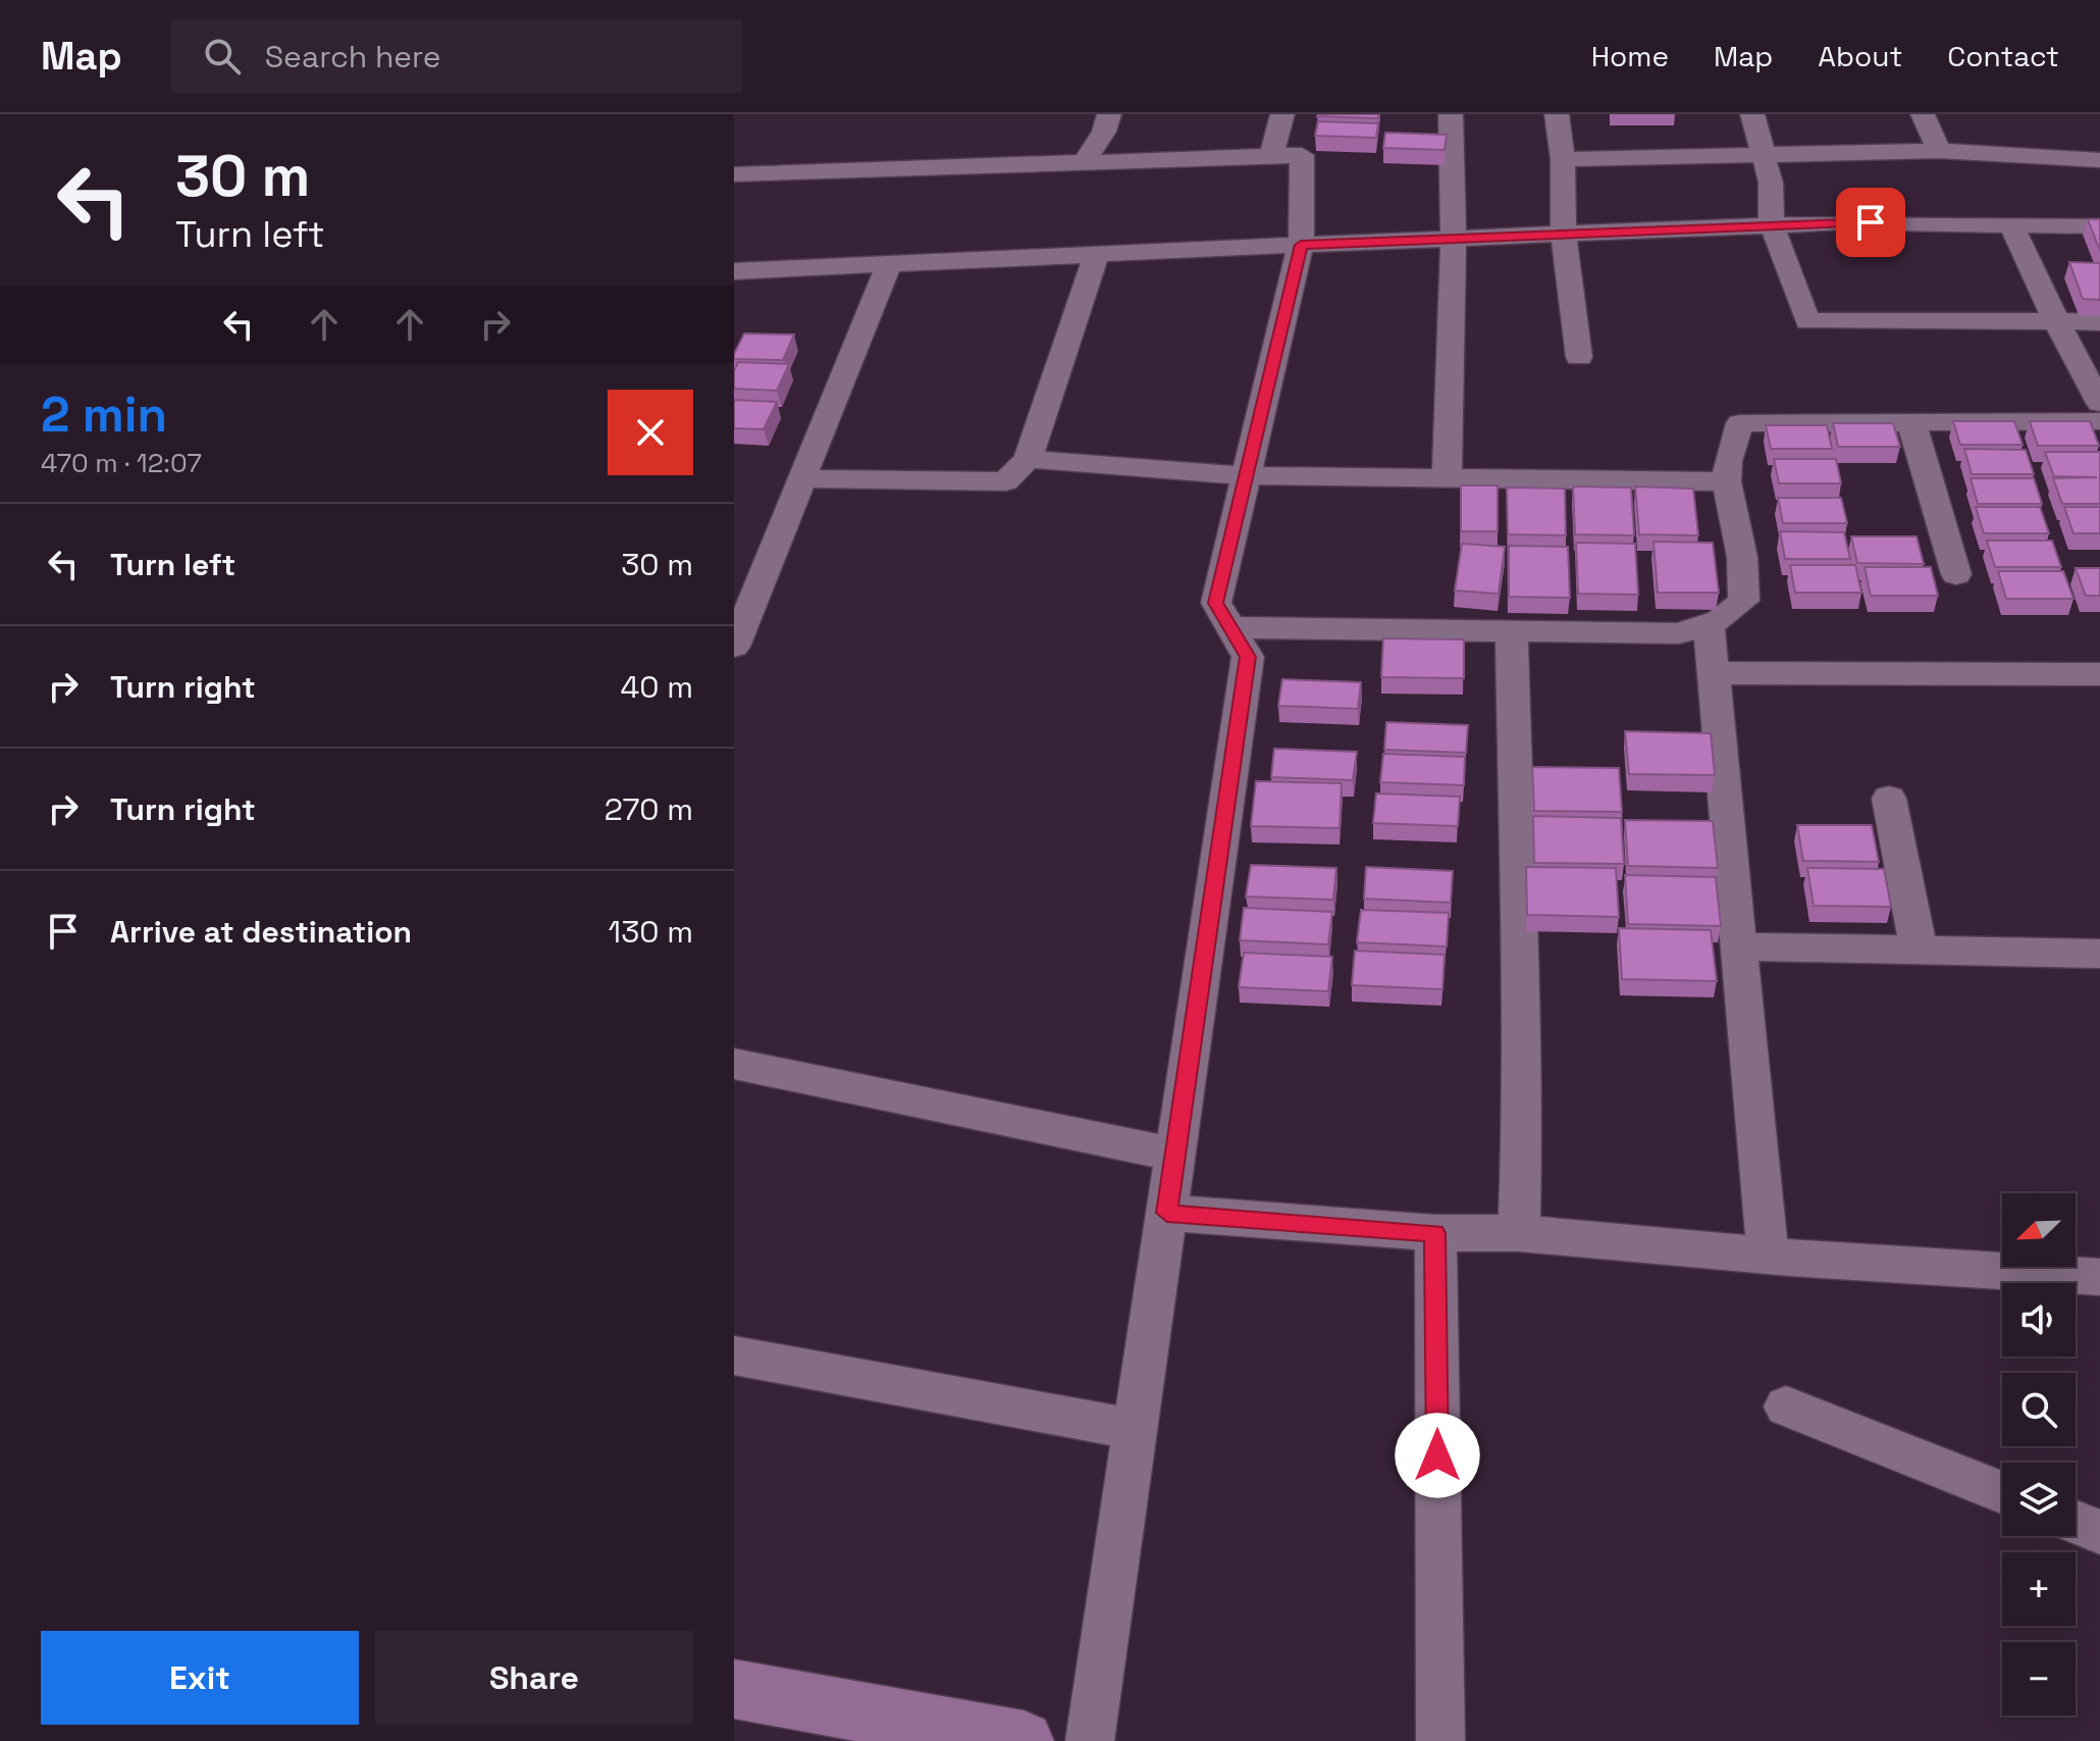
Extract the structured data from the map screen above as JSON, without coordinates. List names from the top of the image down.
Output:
{
  "north": "bottom left",
  "page": {
    "header": "Map",
    "search": "Search here",
    "nav": [
      "Home",
      "Map",
      "About",
      "Contact"
    ],
    "turn": ["30 m", "Turn left"],
    "heading": ["2 min", "470 m · 12:07"],
    "list": [
      {
        "name": "Turn left",
        "value": "30 m"
      },
      {
        "name": "Turn right",
        "value": "40 m"
      },
      {
        "name": "Turn right",
        "value": "270 m"
      },
      {
        "name": "Arrive at destination",
        "value": "130 m"
      }
    ],
    "map_buttons": ["+", "−"],
    "buttons": ["Exit", "Share"]
  }
}
